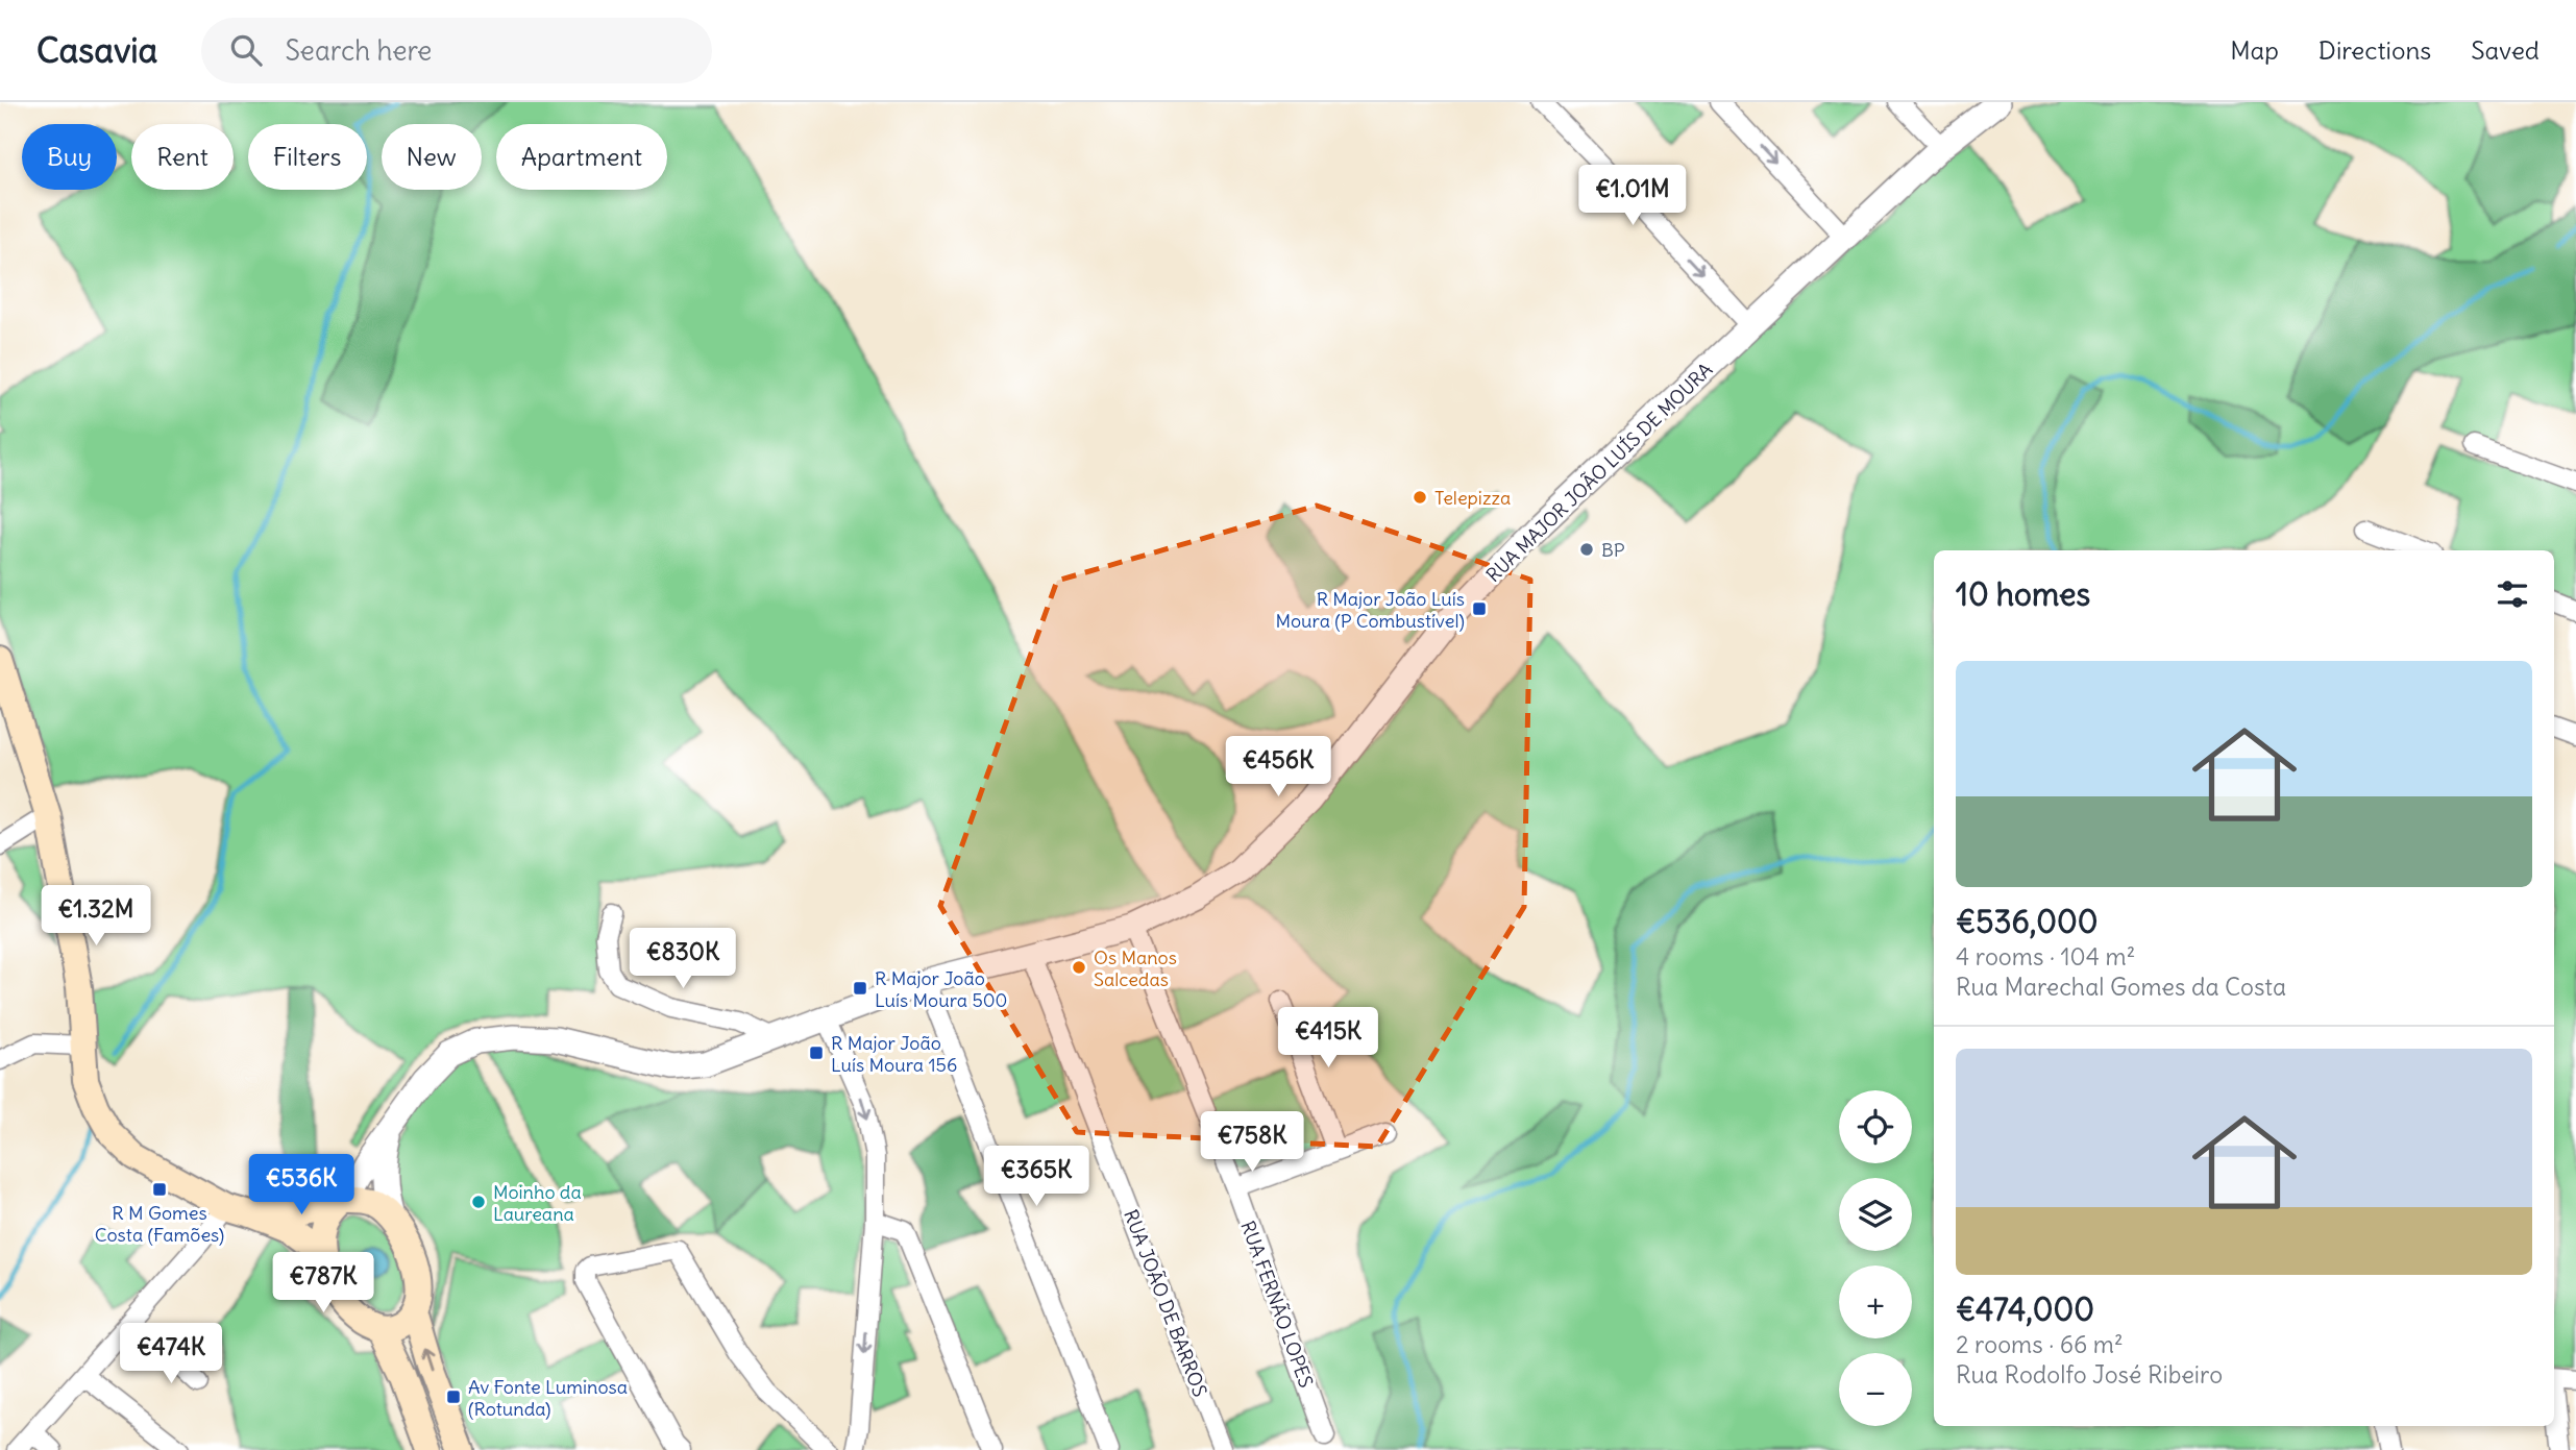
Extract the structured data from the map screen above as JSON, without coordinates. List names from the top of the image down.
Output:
{
  "streets": {
    "street": ["RUA MAJOR JOÃO LUÍS DE MOURA", "RUA JOÃO DE BARROS", "RUA FERNÃO LOPES"]
  },
  "crossings": [
    ["RUA MAJOR JOÃO LUÍS DE MOURA", "RUA JOÃO DE BARROS"],
    ["RUA MAJOR JOÃO LUÍS DE MOURA", "RUA FERNÃO LOPES"]
  ],
  "places": {
    "other": [
      "Telepizza",
      "BP",
      "Os Manos Salcedas",
      "Moinho da Laureana"
    ],
    "transit": [
      "R Major João Luís Moura (P Combustível)",
      "R Major João Luís Moura 500",
      "R Major João Luís Moura 156",
      "R M Gomes Costa (Famões)",
      "Av Fonte Luminosa (Rotunda)"
    ]
  },
  "page": {
    "header": "Casavia",
    "search": "Search here",
    "nav": ["Map", "Directions", "Saved"],
    "chip": [
      "Buy",
      "Rent",
      "Filters",
      "New",
      "Apartment"
    ],
    "price": [
      "€1.01M",
      "€456K",
      "€1.32M",
      "€830K",
      "€415K",
      "€758K",
      "€365K",
      "€536K",
      "€787K",
      "€474K"
    ],
    "heading": "10 homes",
    "list": [
      {
        "name": "€536,000",
        "note": "4 rooms · 104 m² · Rua Marechal Gomes da Costa"
      },
      {
        "name": "€474,000",
        "note": "2 rooms · 66 m² · Rua Rodolfo José Ribeiro"
      }
    ],
    "map_buttons": ["+", "−"]
  }
}
